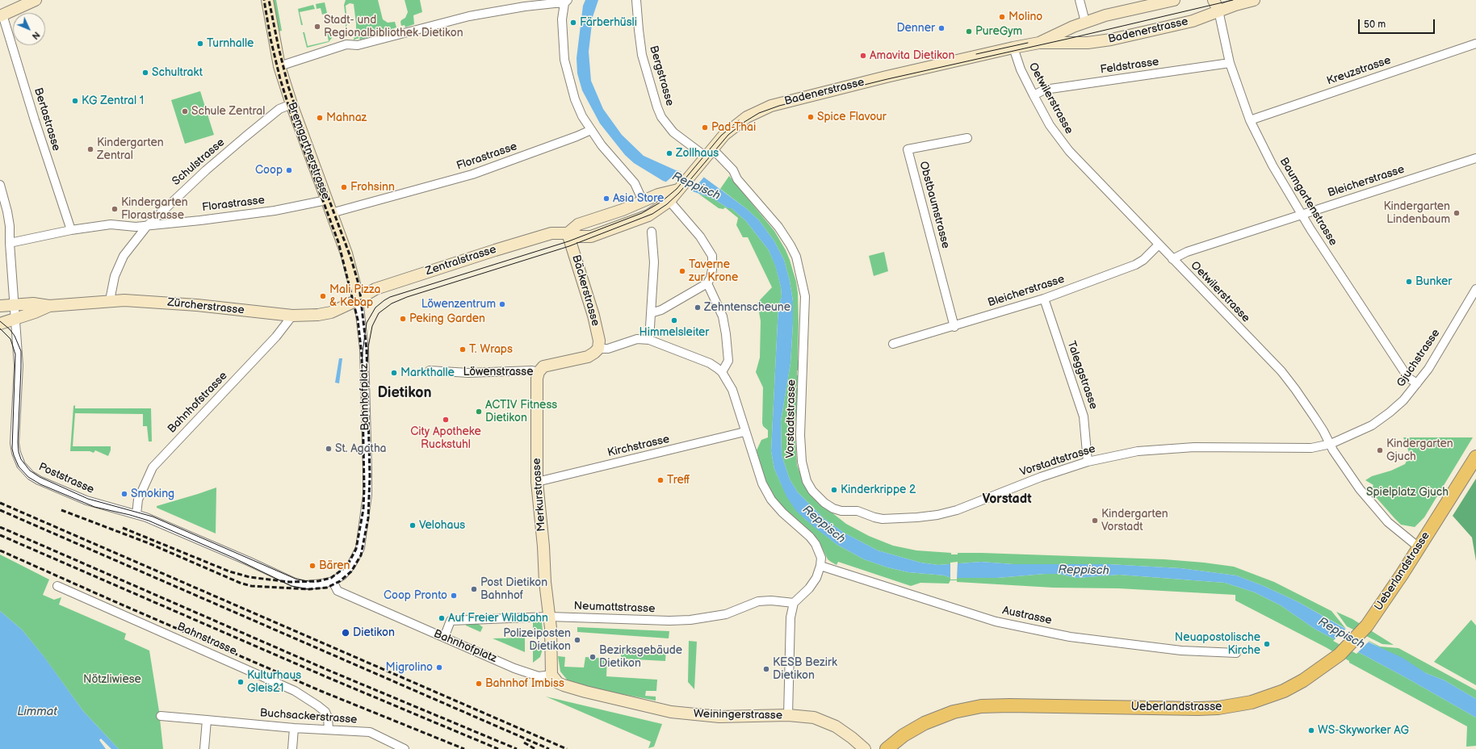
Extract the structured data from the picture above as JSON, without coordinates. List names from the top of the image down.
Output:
{
  "streets": {
    "main road": [
      "Badenerstrasse",
      "Bremgartnerstrasse",
      "Zentralstrasse",
      "Bäckerstrasse",
      "Zürcherstrasse",
      "Löwenstrasse",
      "Merkurstrasse",
      "Ueberlandstrasse",
      "Weiningerstrasse"
    ],
    "street": [
      "Feldstrasse",
      "Kreuzstrasse",
      "Bergstrasse",
      "Oetwilerstrasse",
      "Bertastrasse",
      "Florastrasse",
      "Schulstrasse",
      "Bleicherstrasse",
      "Baumgartenstrasse",
      "Obstbaumstrasse",
      "Gjuchstrasse",
      "Taleggstrasse",
      "Bahnhofplatz",
      "Bahnhofstrasse",
      "Vorstadtstrasse",
      "Kirchstrasse",
      "Poststrasse",
      "Neumattstrasse",
      "Austrasse",
      "Bahnstrasse",
      "Buchsackerstrasse"
    ]
  },
  "crossings": [
    ["Badenerstrasse", "Bergstrasse"],
    ["Badenerstrasse", "Oetwilerstrasse"],
    ["Badenerstrasse", "Baumgartenstrasse"],
    ["Badenerstrasse", "Zentralstrasse"],
    ["Badenerstrasse", "Vorstadtstrasse"],
    ["Feldstrasse", "Oetwilerstrasse"],
    ["Feldstrasse", "Baumgartenstrasse"],
    ["Kreuzstrasse", "Baumgartenstrasse"],
    ["Bergstrasse", "Vorstadtstrasse"],
    ["Oetwilerstrasse", "Bleicherstrasse"],
    ["Oetwilerstrasse", "Gjuchstrasse"],
    ["Oetwilerstrasse", "Vorstadtstrasse"],
    ["Oetwilerstrasse", "Ueberlandstrasse"],
    ["Bertastrasse", "Florastrasse"],
    ["Bremgartnerstrasse", "Florastrasse"],
    ["Bremgartnerstrasse", "Schulstrasse"],
    ["Bremgartnerstrasse", "Zentralstrasse"],
    ["Bremgartnerstrasse", "Zürcherstrasse"],
    ["Bremgartnerstrasse", "Bahnhofplatz"],
    ["Florastrasse", "Schulstrasse"],
    ["Florastrasse", "Poststrasse"],
    ["Schulstrasse", "Zürcherstrasse"],
    ["Bleicherstrasse", "Baumgartenstrasse"],
    ["Bleicherstrasse", "Obstbaumstrasse"],
    ["Bleicherstrasse", "Taleggstrasse"],
    ["Baumgartenstrasse", "Gjuchstrasse"],
    ["Zentralstrasse", "Bäckerstrasse"],
    ["Zentralstrasse", "Zürcherstrasse"],
    ["Zentralstrasse", "Bahnhofplatz"],
    ["Bäckerstrasse", "Löwenstrasse"],
    ["Zürcherstrasse", "Bahnhofplatz"],
    ["Zürcherstrasse", "Bahnhofstrasse"],
    ["Zürcherstrasse", "Poststrasse"],
    ["Gjuchstrasse", "Vorstadtstrasse"],
    ["Löwenstrasse", "Merkurstrasse"],
    ["Taleggstrasse", "Vorstadtstrasse"],
    ["Bahnhofplatz", "Bahnhofstrasse"],
    ["Bahnhofplatz", "Poststrasse"],
    ["Bahnhofplatz", "Neumattstrasse"],
    ["Bahnhofplatz", "Weiningerstrasse"],
    ["Bahnhofstrasse", "Poststrasse"],
    ["Kirchstrasse", "Merkurstrasse"],
    ["Merkurstrasse", "Neumattstrasse"],
    ["Bahnstrasse", "Buchsackerstrasse"]
  ],
  "districts": ["Dietikon", "Vorstadt"],
  "water": ["Reppisch", "Limmat"],
  "parks": ["Spielplatz Gjuch", "Nötzliwiese"],
  "places": [
    "Molino",
    "Färberhüsli",
    "Stadt- und Regionalbibliothek Dietikon",
    "Denner",
    "PureGym",
    "Turnhalle",
    "Amavita Dietikon",
    "Schultrakt",
    "KG Zentral 1",
    "Schule Zentral",
    "Spice Flavour",
    "Mahnaz",
    "Pad-Thai",
    "Kindergarten Zentral",
    "Zollhaus",
    "Coop",
    "Frohsinn",
    "Asia Store",
    "Kindergarten Florastrasse",
    "Kindergarten Lindenbaum",
    "Taverne zur Krone",
    "Bunker",
    "Mali Pizza & Kebap",
    "Löwenzentrum",
    "Zehntenscheune",
    "Peking Garden",
    "Himmelsleiter",
    "T. Wraps",
    "Markthalle",
    "ACTIV Fitness Dietikon",
    "City Apotheke Ruckstuhl",
    "St. Agatha",
    "Kindergarten Gjuch",
    "Treff",
    "Kinderkrippe 2",
    "Smoking",
    "Kindergarten Vorstadt",
    "Velohaus",
    "Bären",
    "Post Dietikon Bahnhof",
    "Coop Pronto",
    "Auf Freier Wildbahn",
    "Dietikon",
    "Polizeiposten Dietikon",
    "Neuapostolische Kirche",
    "Bezirksgebäude Dietikon",
    "Migrolino",
    "KESB Bezirk Dietikon",
    "Kulturhaus Gleis21",
    "Bahnhof Imbiss",
    "WS-Skyworker AG"
  ],
  "scale_bar": "50 m",
  "north": "bottom right"
}
